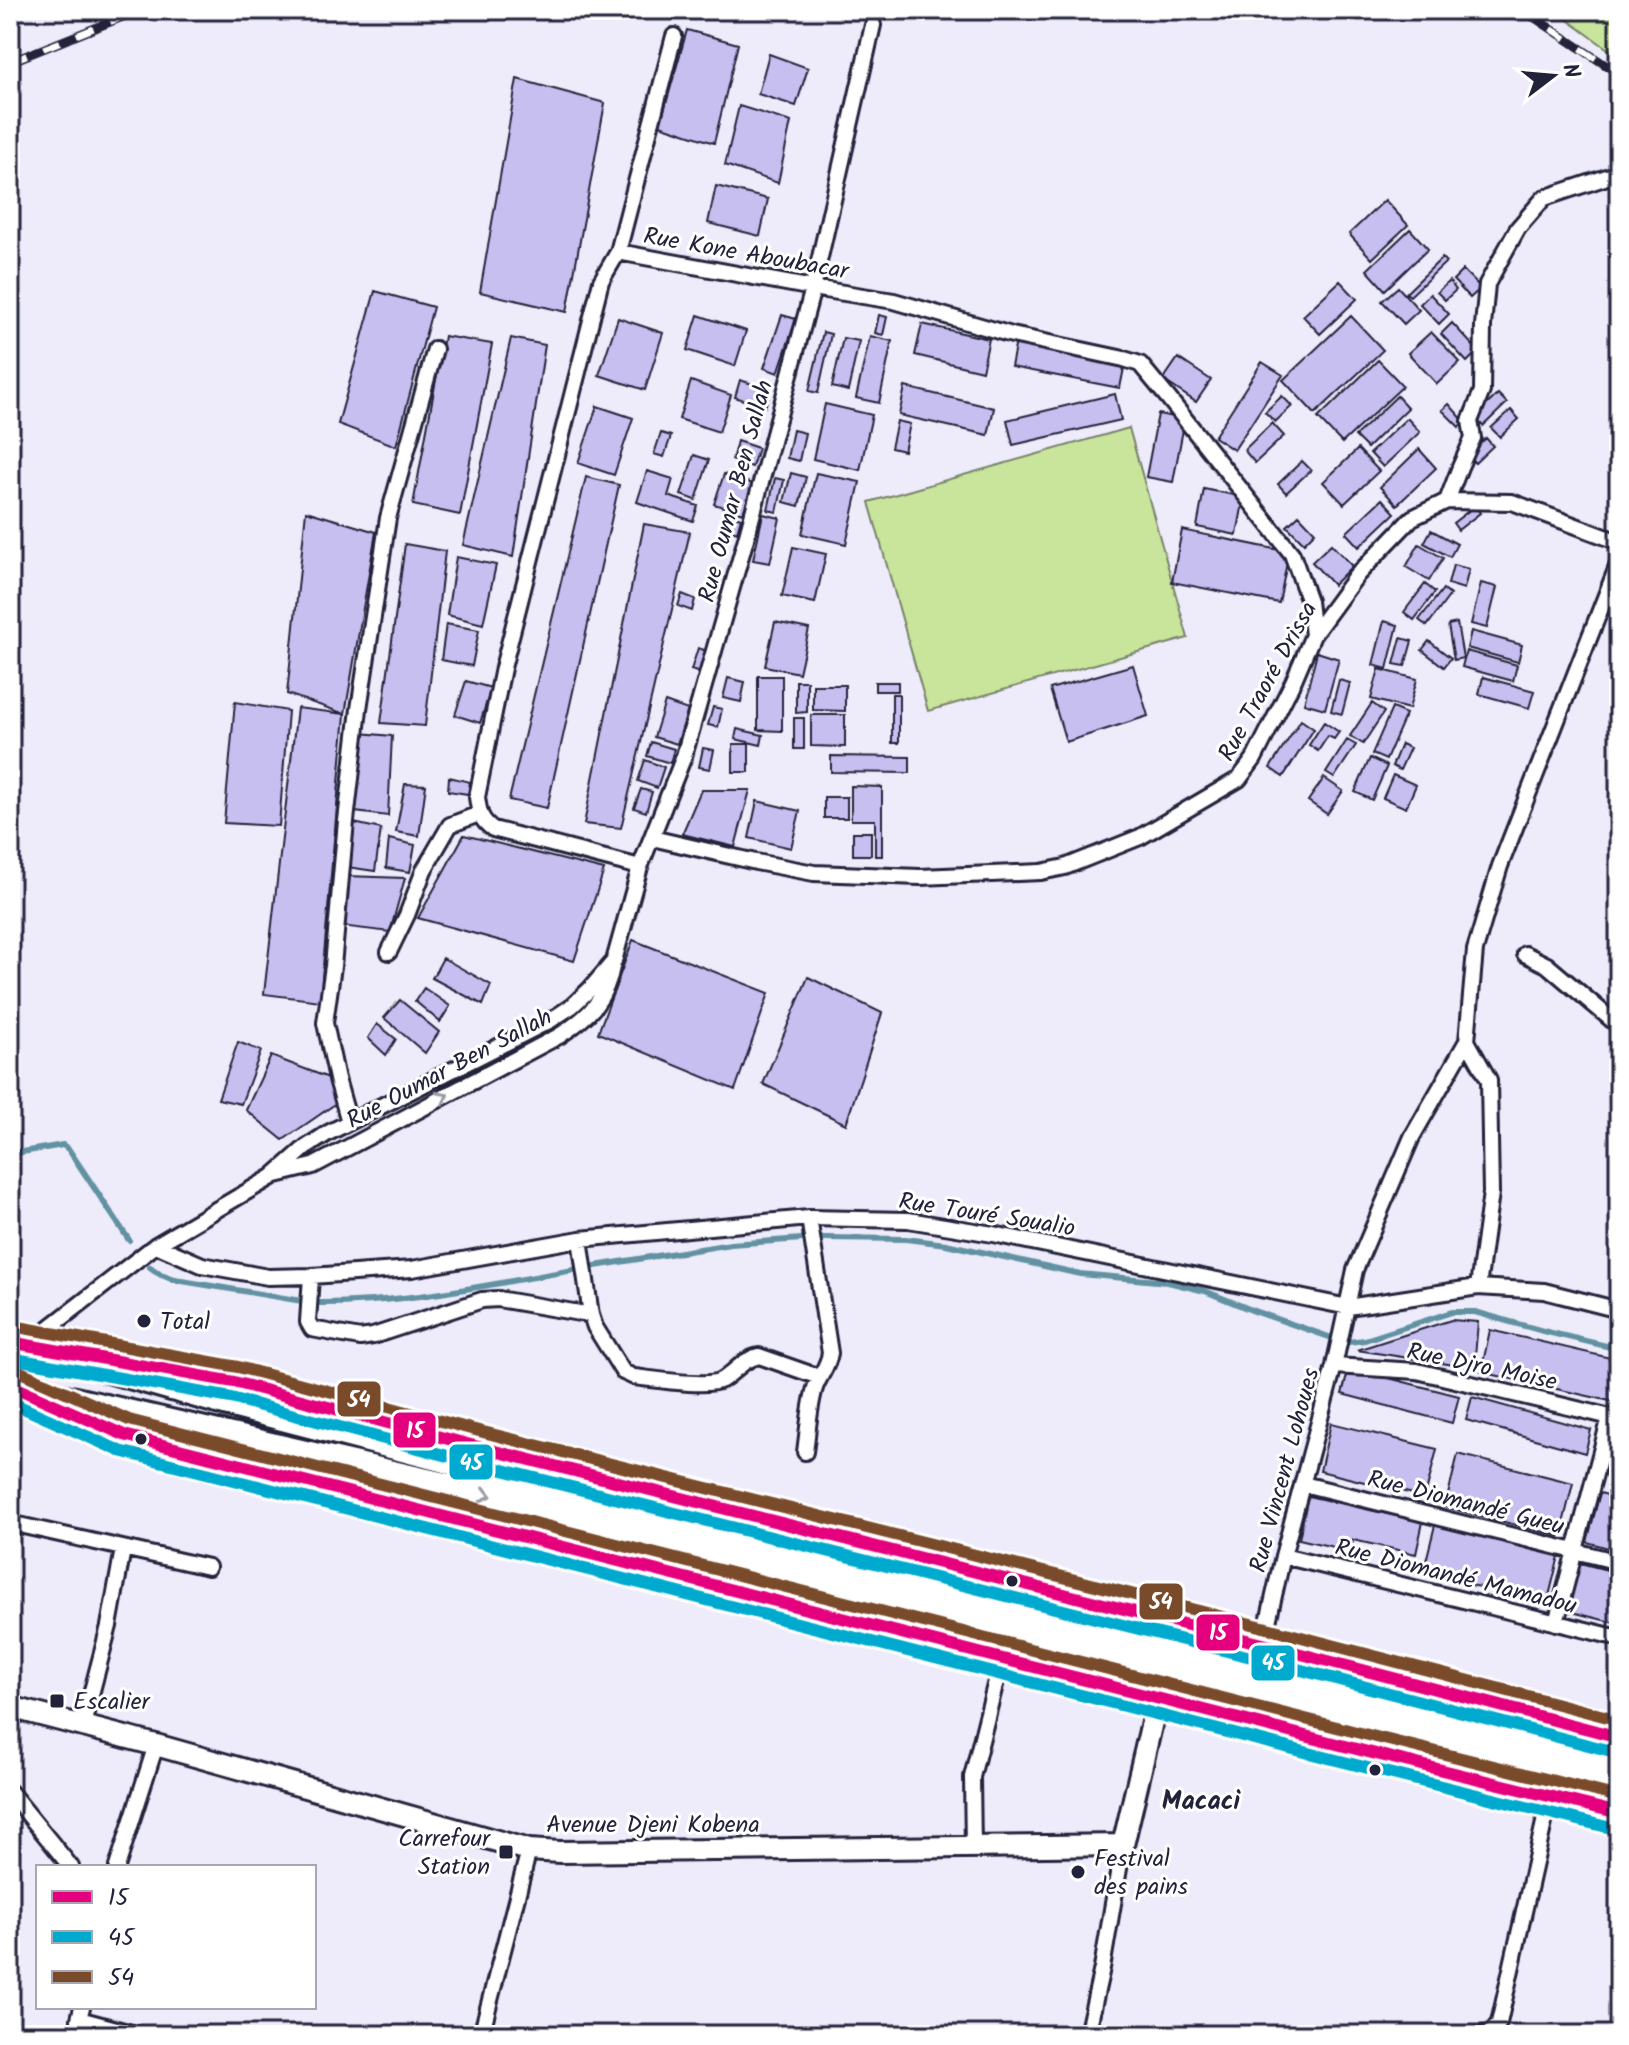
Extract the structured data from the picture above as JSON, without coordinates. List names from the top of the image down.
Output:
{
  "streets": {
    "street": [
      "Rue Kone Aboubacar",
      "Rue Oumar Ben Sallah",
      "Rue Traoré Drissa",
      "Rue Touré Soualio",
      "Rue Djro Moise",
      "Rue Vincent Lohoues",
      "Rue Diomandé Gueu",
      "Rue Diomandé Mamadou",
      "Avenue Djeni Kobena"
    ]
  },
  "crossings": [
    ["Rue Kone Aboubacar", "Rue Oumar Ben Sallah"],
    ["Rue Kone Aboubacar", "Rue Traoré Drissa"],
    ["Rue Oumar Ben Sallah", "Rue Traoré Drissa"],
    ["Rue Oumar Ben Sallah", "Rue Touré Soualio"],
    ["Rue Touré Soualio", "Rue Vincent Lohoues"],
    ["Rue Djro Moise", "Rue Vincent Lohoues"],
    ["Rue Vincent Lohoues", "Rue Diomandé Gueu"],
    ["Rue Vincent Lohoues", "Rue Diomandé Mamadou"]
  ],
  "districts": ["Macaci"],
  "places": {
    "other": ["Total", "Festival des pains"],
    "transit": ["Escalier", "Carrefour Station"]
  },
  "lines": ["transit line 54", "transit line 15", "transit line 45"],
  "legend": ["15", "45", "54"],
  "north": "right"
}
